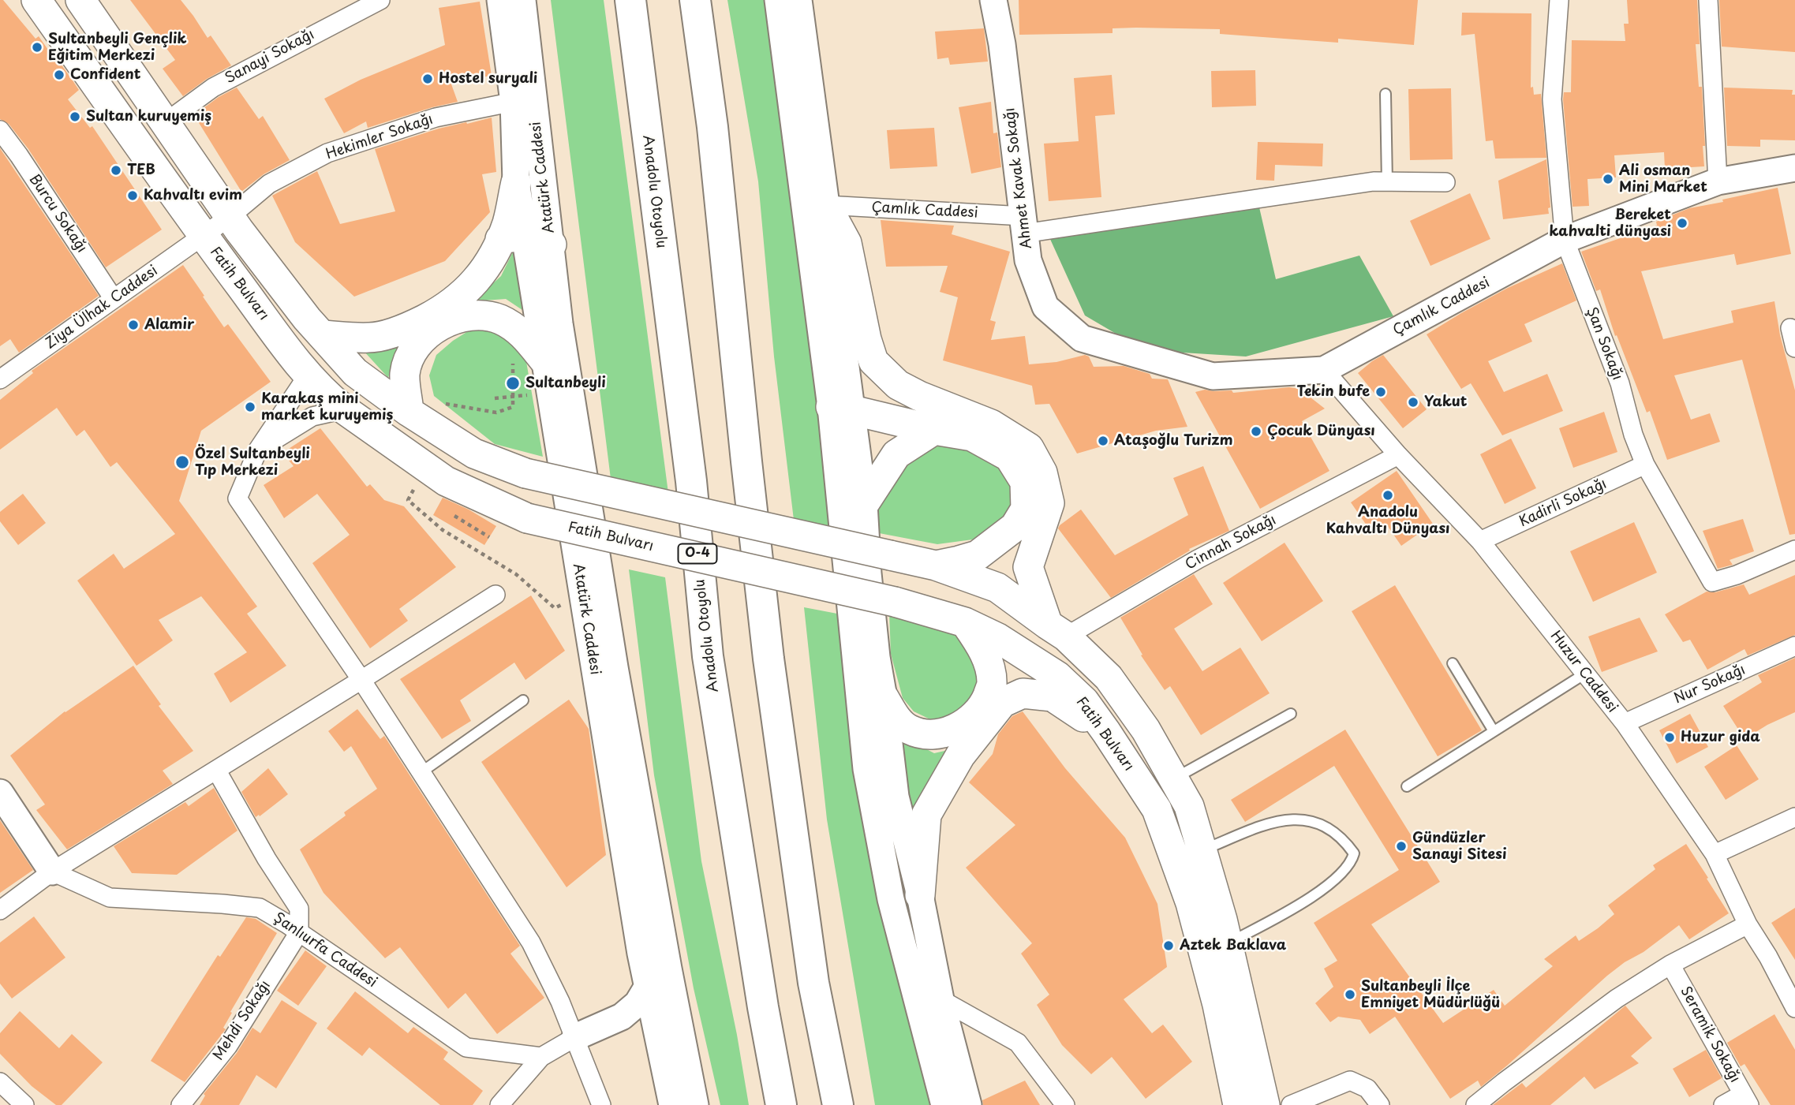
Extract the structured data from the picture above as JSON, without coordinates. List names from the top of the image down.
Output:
{
  "streets": {
    "highway": ["Anadolu Otoyolu", "O-4"],
    "main road": ["Fatih Bulvarı"],
    "street": [
      "Sanayi Sokağı",
      "Hekimler Sokağı",
      "Atatürk Caddesi",
      "Ahmet Kavak Sokağı",
      "Çamlık Caddesi",
      "Burcu Sokağı",
      "Ziya Ülhak Caddesi",
      "Şan Sokağı",
      "Kadirli Sokağı",
      "Cinnah Sokağı",
      "Huzur Caddesi",
      "Nur Sokağı",
      "Şanlıurfa Caddesi",
      "Mehdi Sokağı",
      "Seramik Sokağı"
    ]
  },
  "crossings": [
    ["Hekimler Sokağı", "Atatürk Caddesi"],
    ["Hekimler Sokağı", "Fatih Bulvarı"],
    ["Hekimler Sokağı", "Ziya Ülhak Caddesi"],
    ["Ahmet Kavak Sokağı", "Çamlık Caddesi"],
    ["Çamlık Caddesi", "Şan Sokağı"],
    ["Çamlık Caddesi", "Huzur Caddesi"],
    ["Burcu Sokağı", "Ziya Ülhak Caddesi"],
    ["Fatih Bulvarı", "Ziya Ülhak Caddesi"],
    ["Şan Sokağı", "Kadirli Sokağı"],
    ["Kadirli Sokağı", "Huzur Caddesi"],
    ["Cinnah Sokağı", "Huzur Caddesi"],
    ["Huzur Caddesi", "Nur Sokağı"],
    ["Şanlıurfa Caddesi", "Mehdi Sokağı"]
  ],
  "places": [
    "Sultanbeyli Gençlik Eğitim Merkezi",
    "Confident",
    "Hostel suryali",
    "Sultan kuruyemiş",
    "TEB",
    "Ali osman Mini Market",
    "Kahvaltı evim",
    "Bereket kahvalti dünyasi",
    "Alamir",
    "Sultanbeyli",
    "Tekin bufe",
    "Yakut",
    "Karakaş mini market kuruyemiş",
    "Çocuk Dünyası",
    "Ataşoğlu Turizm",
    "Özel Sultanbeyli Tıp Merkezi",
    "Anadolu Kahvaltı Dünyası",
    "Huzur gida",
    "Gündüzler Sanayi Sitesi",
    "Aztek Baklava",
    "Sultanbeyli İlçe Emniyet Müdürlüğü"
  ]
}
